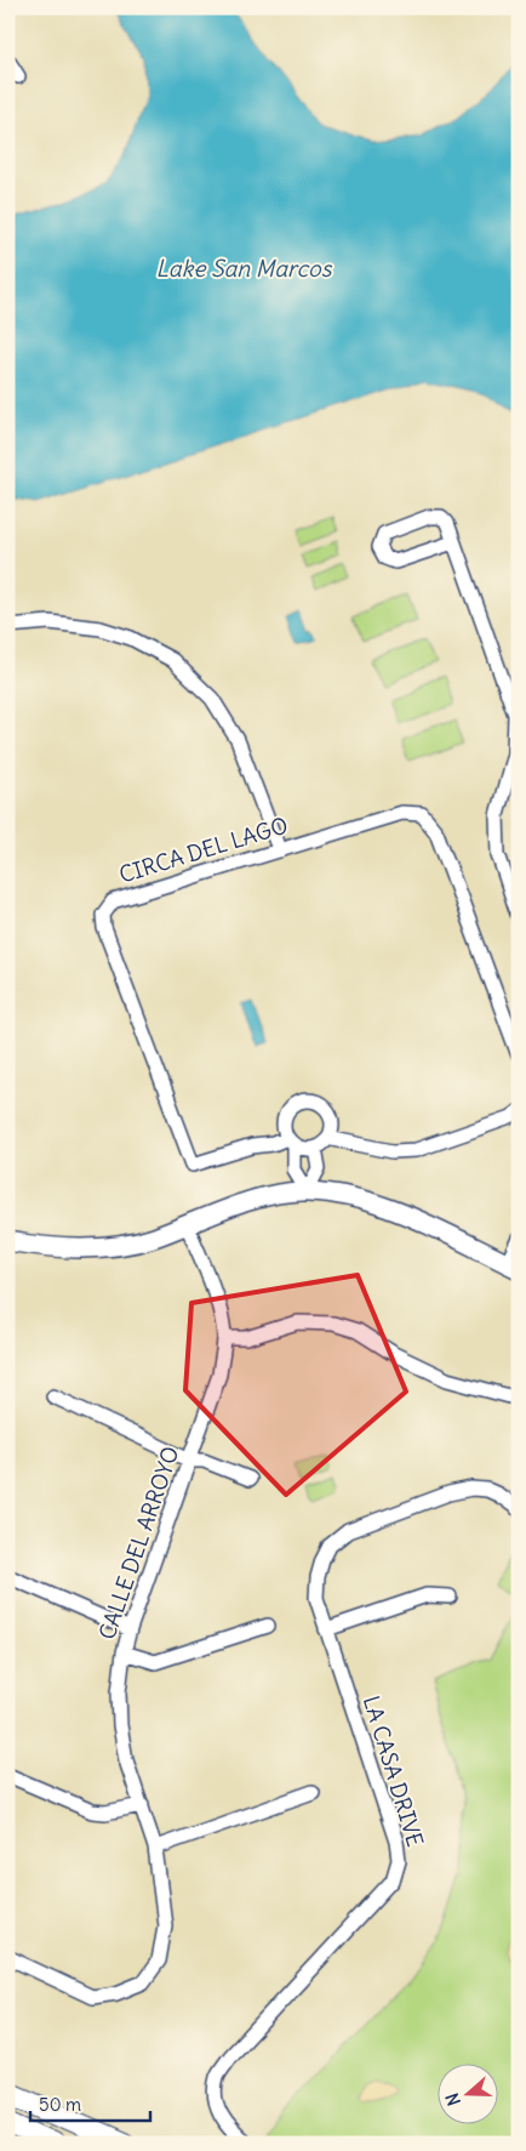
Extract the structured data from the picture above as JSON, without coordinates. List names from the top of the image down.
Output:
{
  "streets": {
    "street": ["CIRCA DEL LAGO", "CALLE DEL ARROYO", "LA CASA DRIVE"]
  },
  "water": ["Lake San Marcos"],
  "scale_bar": "50 m",
  "north": "left"
}
